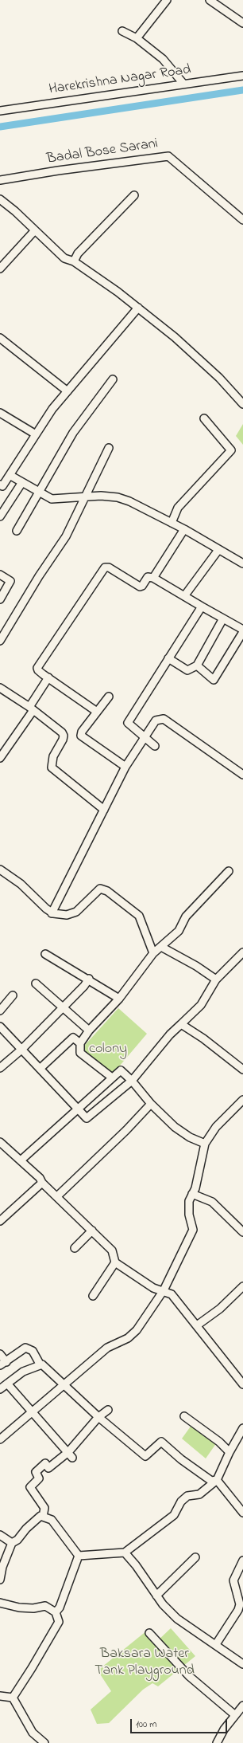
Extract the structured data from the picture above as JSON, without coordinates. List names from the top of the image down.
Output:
{
  "streets": {
    "street": ["Harekrishna Nagar Road", "Badal Bose Sarani"]
  },
  "parks": ["colony", "Baksara Water Tank Playground"],
  "scale_bar": "100 m"
}
